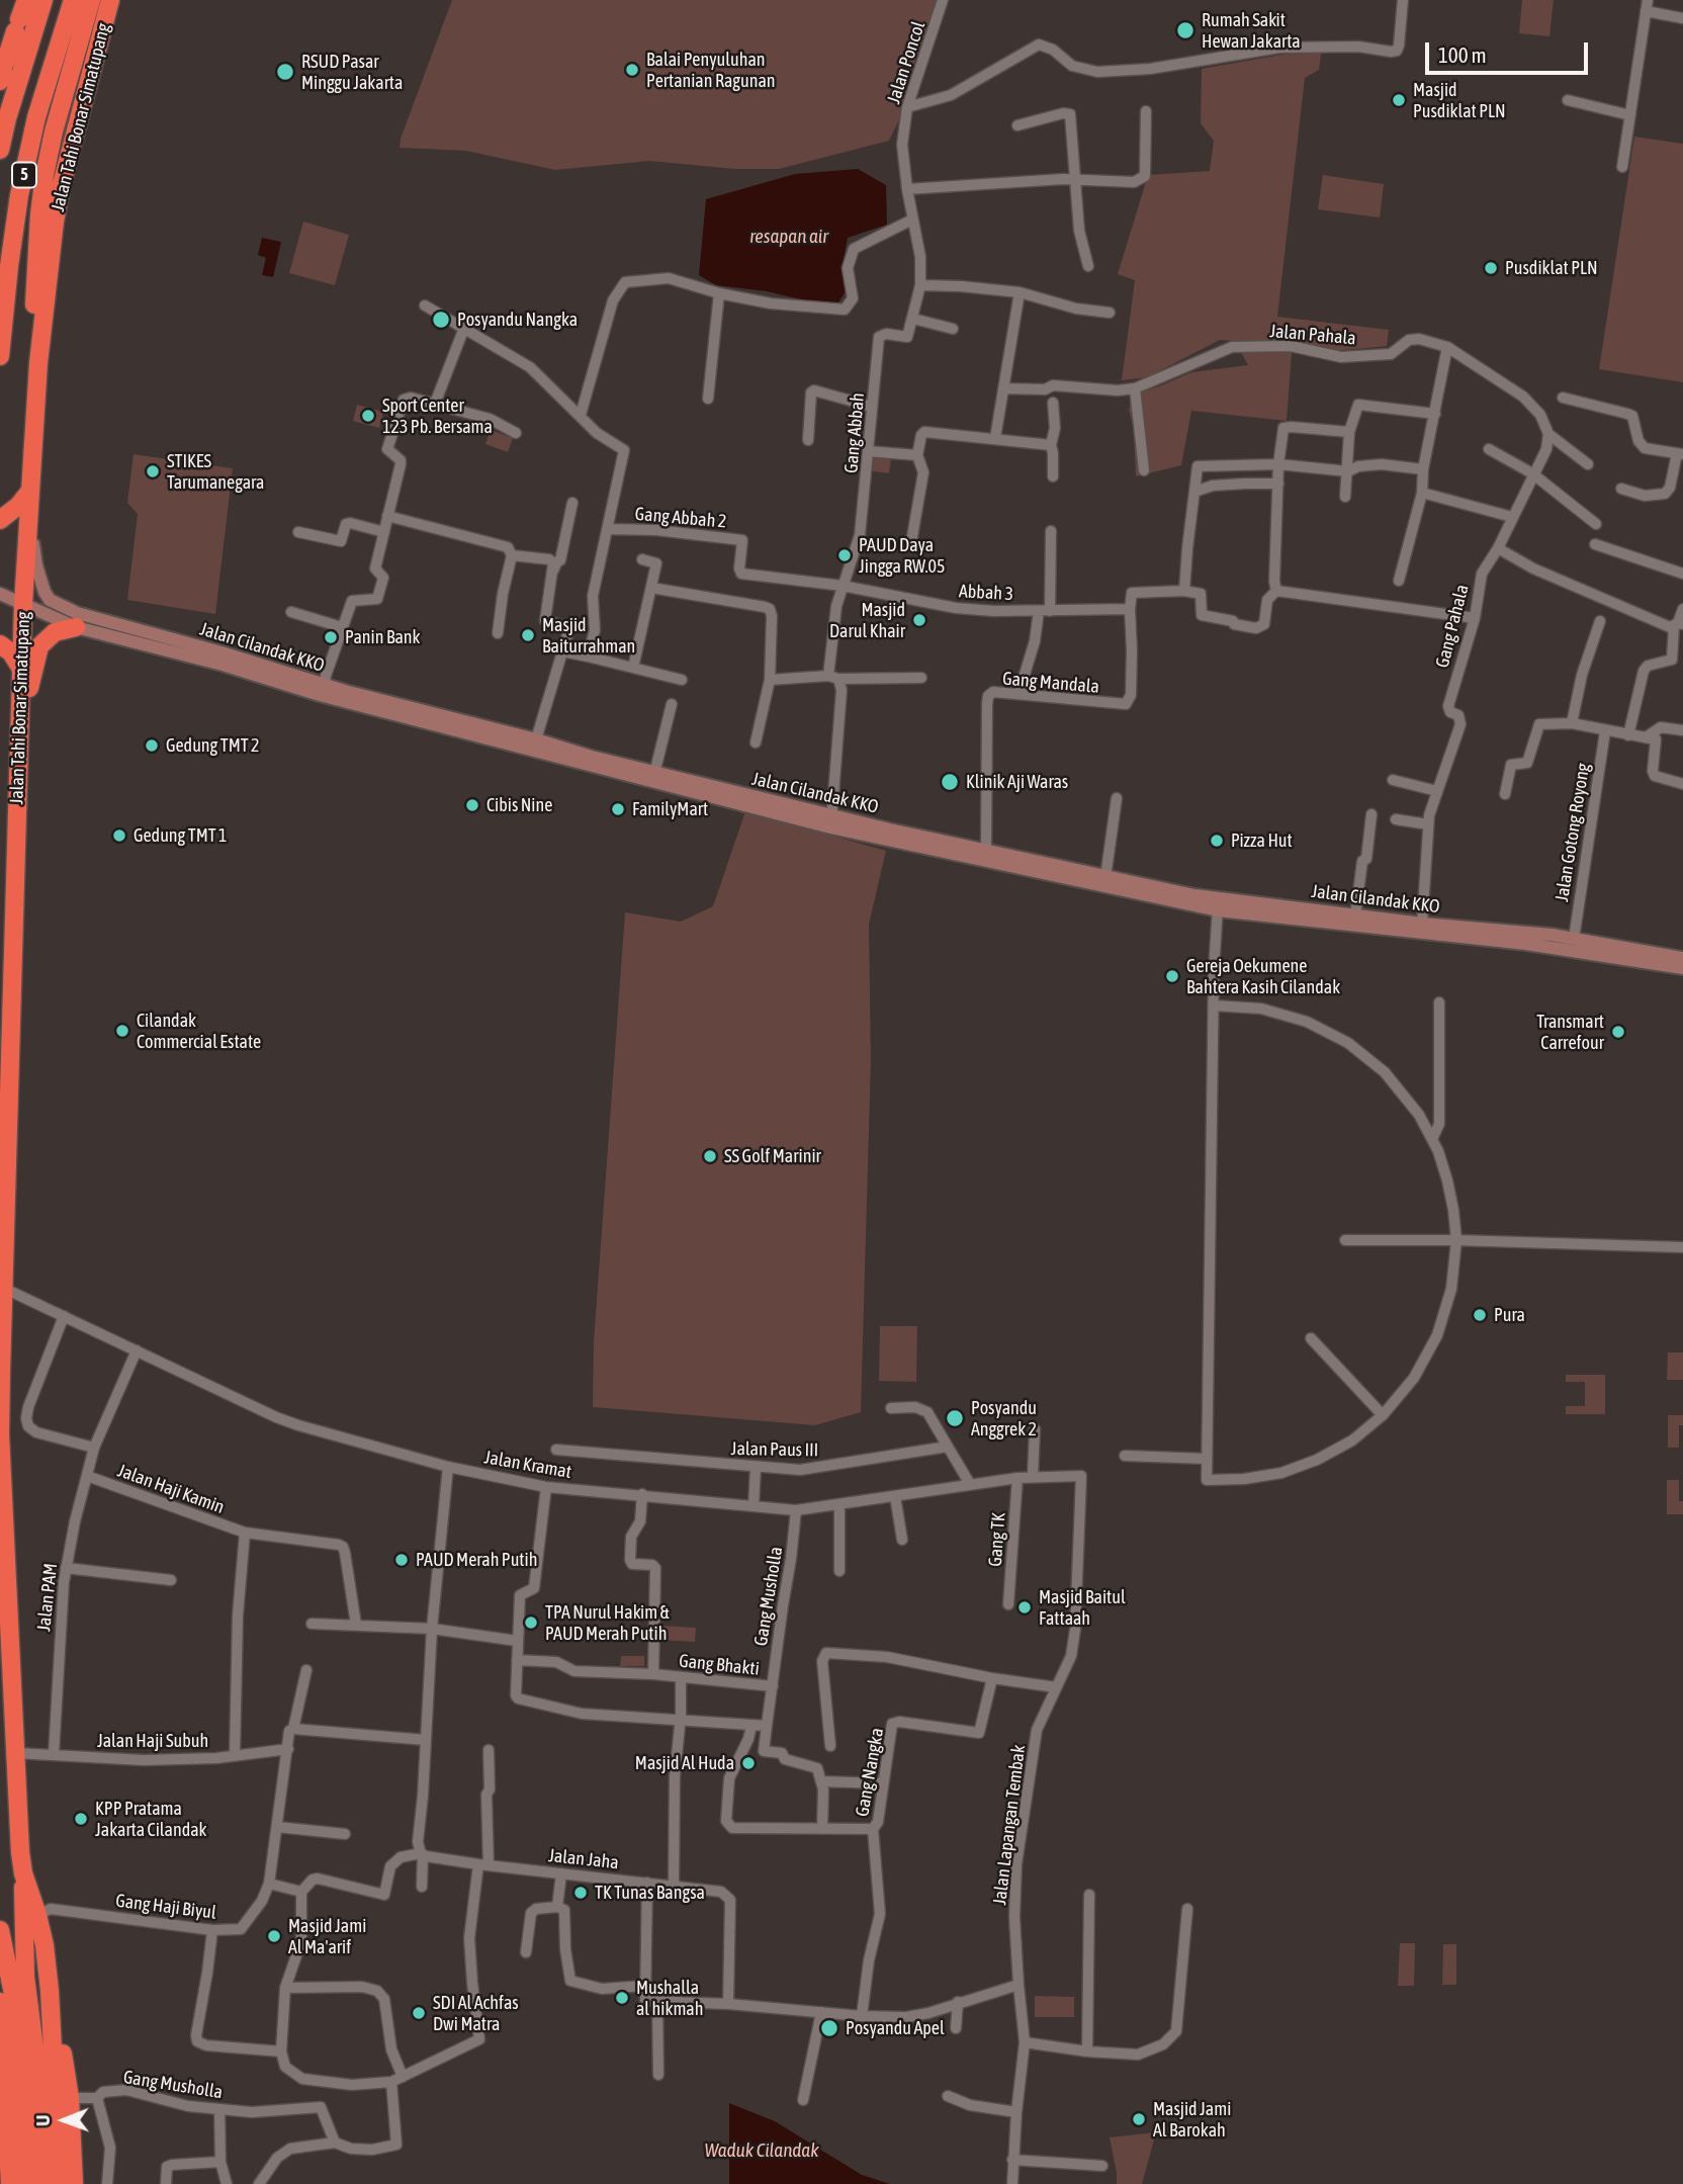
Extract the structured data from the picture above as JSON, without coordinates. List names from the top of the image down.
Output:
{
  "streets": {
    "highway": ["Jalan Tahi Bonar Simatupang", "5"],
    "street": [
      "Jalan Poncol",
      "Jalan Pahala",
      "Gang Abbah",
      "Gang Abbah 2",
      "Abbah 3",
      "Gang Pahala",
      "Jalan Cilandak KKO",
      "Gang Mandala",
      "Jalan Gotong Royong",
      "Jalan Paus III",
      "Jalan Kramat",
      "Jalan Haji Kamin",
      "Gang TK",
      "Gang Musholla",
      "Jalan PAM",
      "Gang Bhakti",
      "Jalan Haji Subuh",
      "Gang Nangka",
      "Jalan Lapangan Tembak",
      "Jalan Jaha",
      "Gang Haji Biyul"
    ]
  },
  "crossings": [
    ["Jalan Tahi Bonar Simatupang", "Jalan Cilandak KKO"],
    ["Jalan Tahi Bonar Simatupang", "Jalan Kramat"],
    ["Jalan Tahi Bonar Simatupang", "Jalan Haji Subuh"],
    ["Jalan Tahi Bonar Simatupang", "Gang Haji Biyul"],
    ["Gang Abbah", "Gang Abbah 2"],
    ["Gang Abbah", "Abbah 3"],
    ["Gang Abbah", "Jalan Cilandak KKO"],
    ["Gang Abbah 2", "Abbah 3"],
    ["Abbah 3", "Gang Mandala"],
    ["Gang Pahala", "Jalan Cilandak KKO"],
    ["Jalan Cilandak KKO", "Gang Mandala"],
    ["Jalan Cilandak KKO", "Jalan Gotong Royong"],
    ["Jalan Kramat", "Gang TK"],
    ["Jalan Kramat", "Gang Musholla"],
    ["Jalan Kramat", "Jalan PAM"],
    ["Jalan Kramat", "Gang Bhakti"],
    ["Jalan Kramat", "Jalan Lapangan Tembak"],
    ["Jalan Haji Kamin", "Jalan PAM"],
    ["Gang Musholla", "Gang Bhakti"],
    ["Jalan PAM", "Jalan Haji Subuh"]
  ],
  "water": ["resapan air", "Waduk Cilandak"],
  "places": [
    "Rumah Sakit Hewan Jakarta",
    "Balai Penyuluhan Pertanian Ragunan",
    "RSUD Pasar Minggu Jakarta",
    "Masjid Pusdiklat PLN",
    "Pusdiklat PLN",
    "Posyandu Nangka",
    "Sport Center 123 Pb. Bersama",
    "STIKES Tarumanegara",
    "PAUD Daya Jingga RW.05",
    "Masjid Darul Khair",
    "Masjid Baiturrahman",
    "Panin Bank",
    "Gedung TMT 2",
    "Klinik Aji Waras",
    "Cibis Nine",
    "FamilyMart",
    "Gedung TMT 1",
    "Pizza Hut",
    "Gereja Oekumene Bahtera Kasih Cilandak",
    "Cilandak Commercial Estate",
    "Transmart Carrefour",
    "SS Golf Marinir",
    "Pura",
    "Posyandu Anggrek 2",
    "PAUD Merah Putih",
    "Masjid Baitul Fattaah",
    "TPA Nurul Hakim & PAUD Merah Putih",
    "Masjid Al Huda",
    "KPP Pratama Jakarta Cilandak",
    "TK Tunas Bangsa",
    "Masjid Jami Al Ma'arif",
    "Mushalla al hikmah",
    "SDI Al Achfas Dwi Matra",
    "Posyandu Apel",
    "Masjid Jami Al Barokah"
  ],
  "scale_bar": "100 m",
  "north": "left"
}
